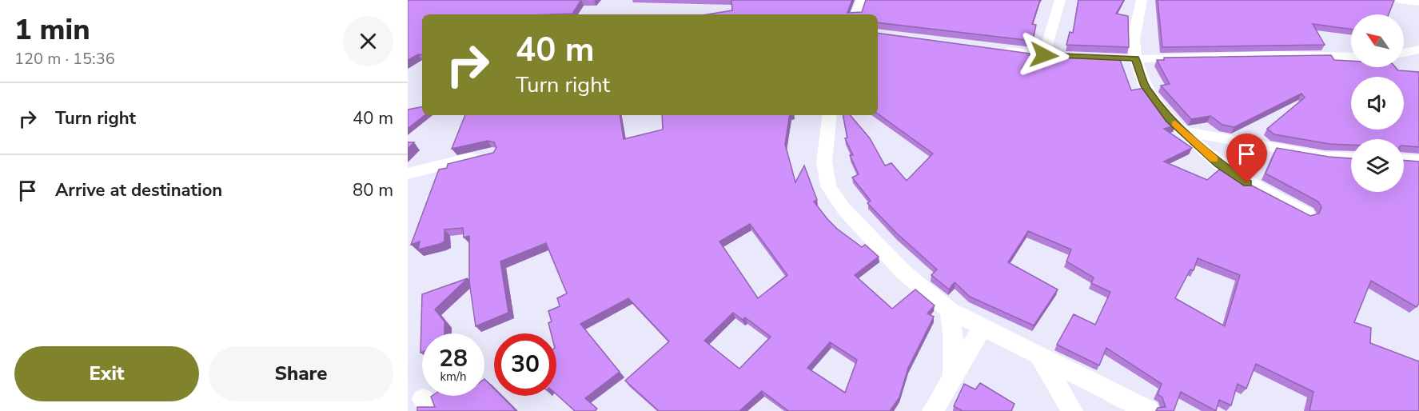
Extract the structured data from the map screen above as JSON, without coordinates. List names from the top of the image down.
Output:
{
  "north": "top left",
  "page": {
    "heading": ["1 min", "120 m · 15:36"],
    "turn": ["40 m", "Turn right"],
    "list": [
      {
        "name": "Turn right",
        "value": "40 m"
      },
      {
        "name": "Arrive at destination",
        "value": "80 m"
      }
    ],
    "speed": "28 km/h",
    "limit": "30",
    "buttons": ["Exit", "Share"]
  }
}
